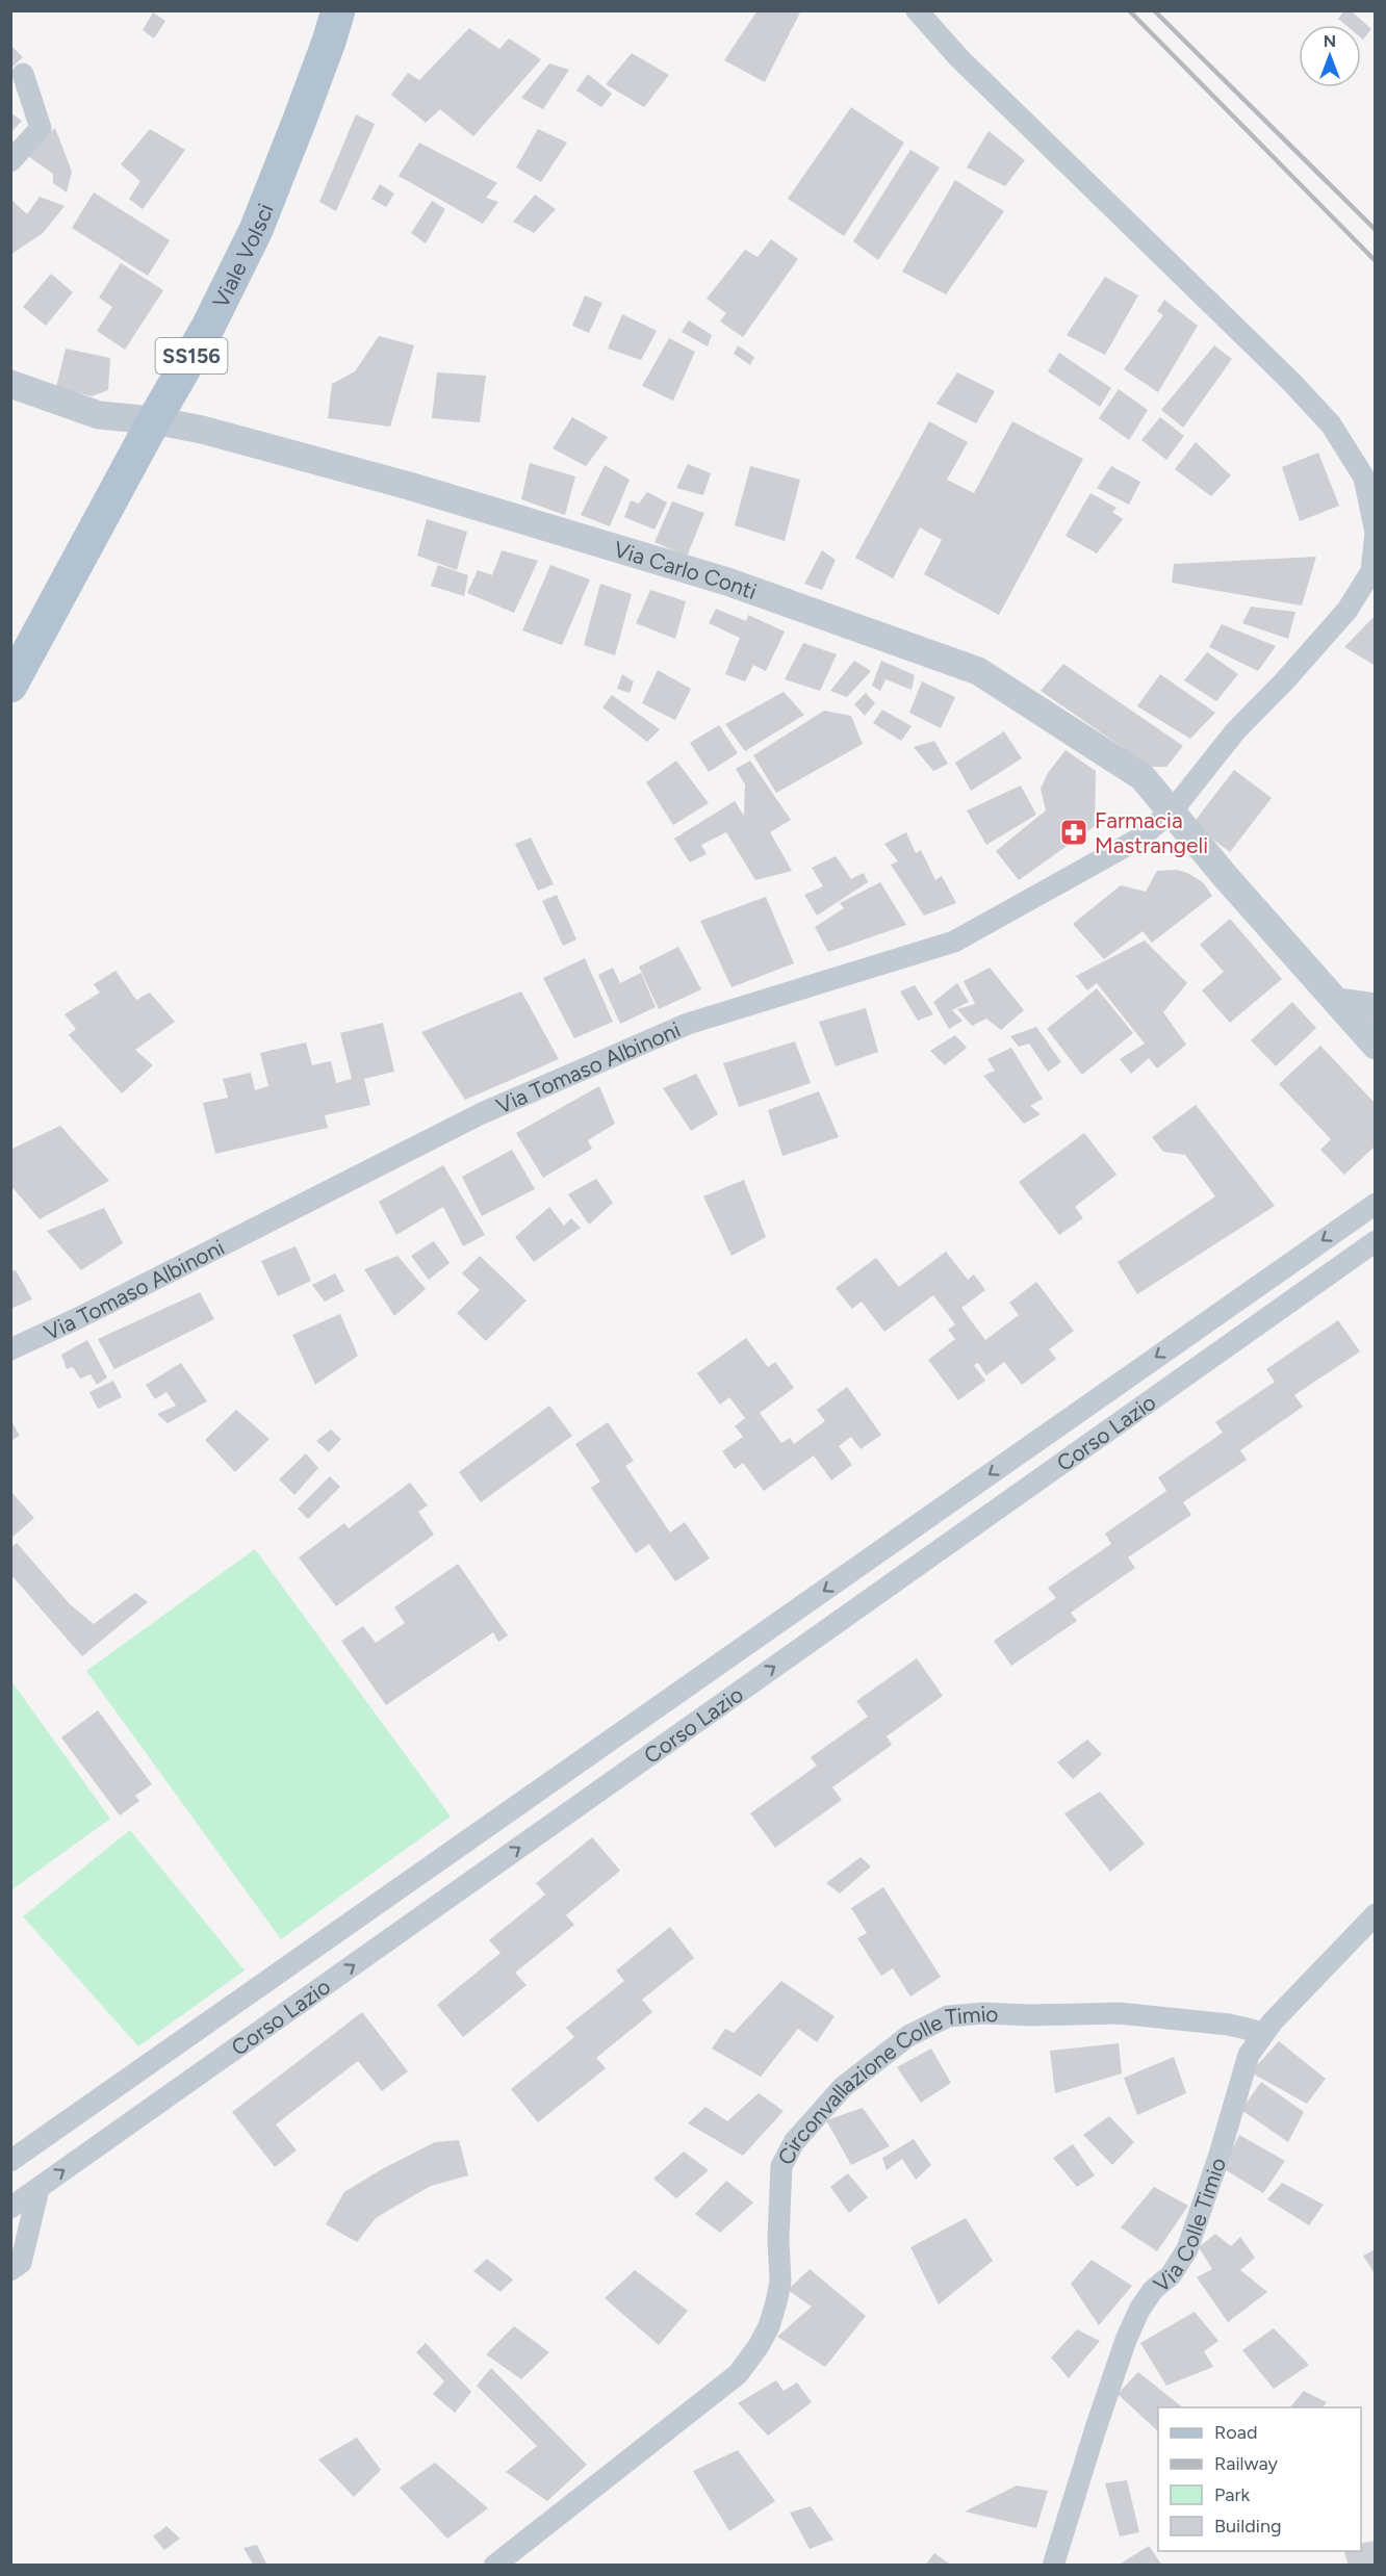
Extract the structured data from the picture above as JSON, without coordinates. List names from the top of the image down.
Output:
{
  "streets": {
    "main road": ["Viale Volsci", "SS156"],
    "street": [
      "Via Carlo Conti",
      "Via Tomaso Albinoni",
      "Corso Lazio",
      "Circonvallazione Colle Timio",
      "Via Colle Timio"
    ]
  },
  "crossings": [
    ["Viale Volsci", "Via Carlo Conti"],
    ["Via Carlo Conti", "Via Tomaso Albinoni"],
    ["Circonvallazione Colle Timio", "Via Colle Timio"]
  ],
  "places": {
    "pharmacy": ["Farmacia Mastrangeli"]
  },
  "legend": [
    "Road",
    "Railway",
    "Park",
    "Building"
  ],
  "north": "top"
}
